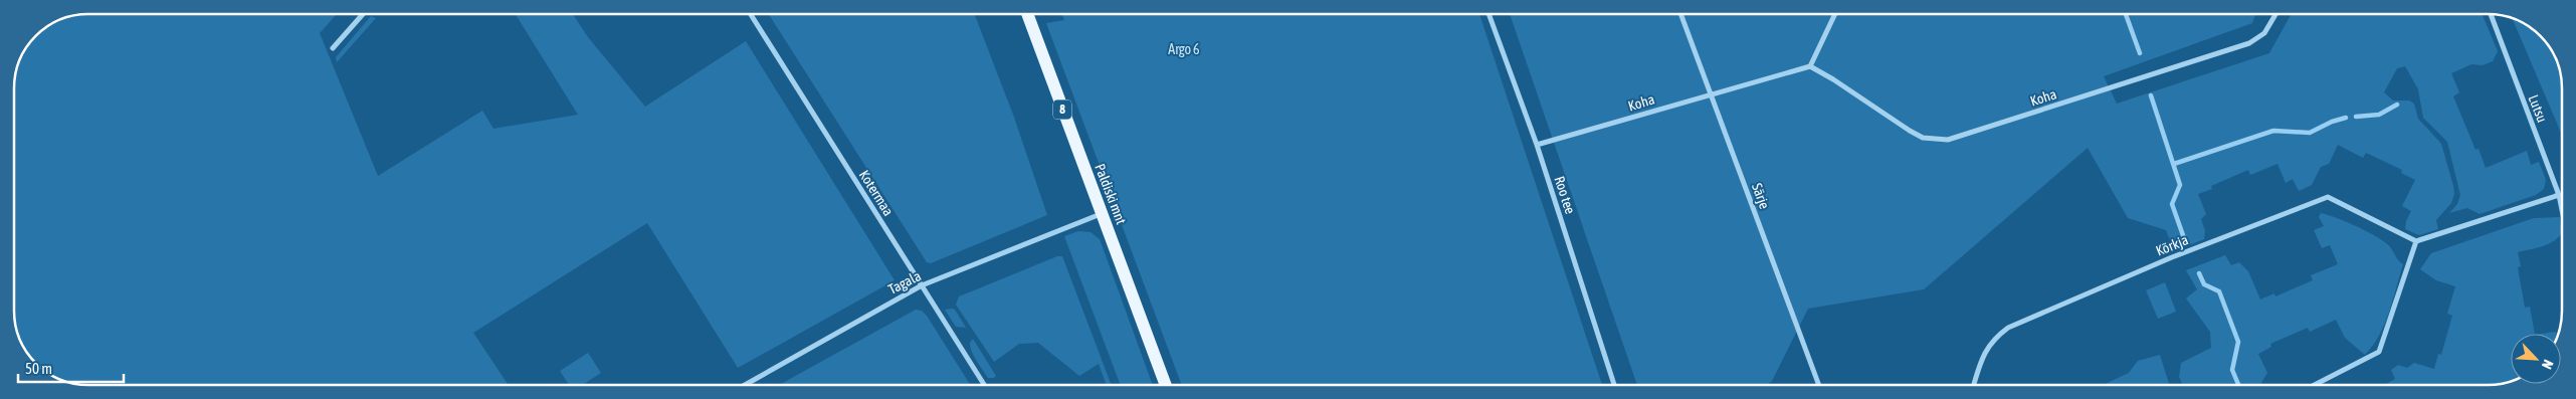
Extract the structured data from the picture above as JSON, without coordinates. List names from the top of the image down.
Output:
{
  "streets": {
    "main road": ["8", "Paldiski mnt"],
    "street": [
      "Koha",
      "Lutsu",
      "Kotermaa",
      "Roo tee",
      "Särje",
      "Kõrkja",
      "Tagala"
    ]
  },
  "crossings": [
    ["Koha", "Roo tee"],
    ["Koha", "Särje"],
    ["Kotermaa", "Tagala"],
    ["Paldiski mnt", "Tagala"]
  ],
  "parks": ["Argo 6"],
  "scale_bar": "50 m",
  "north": "bottom right"
}
